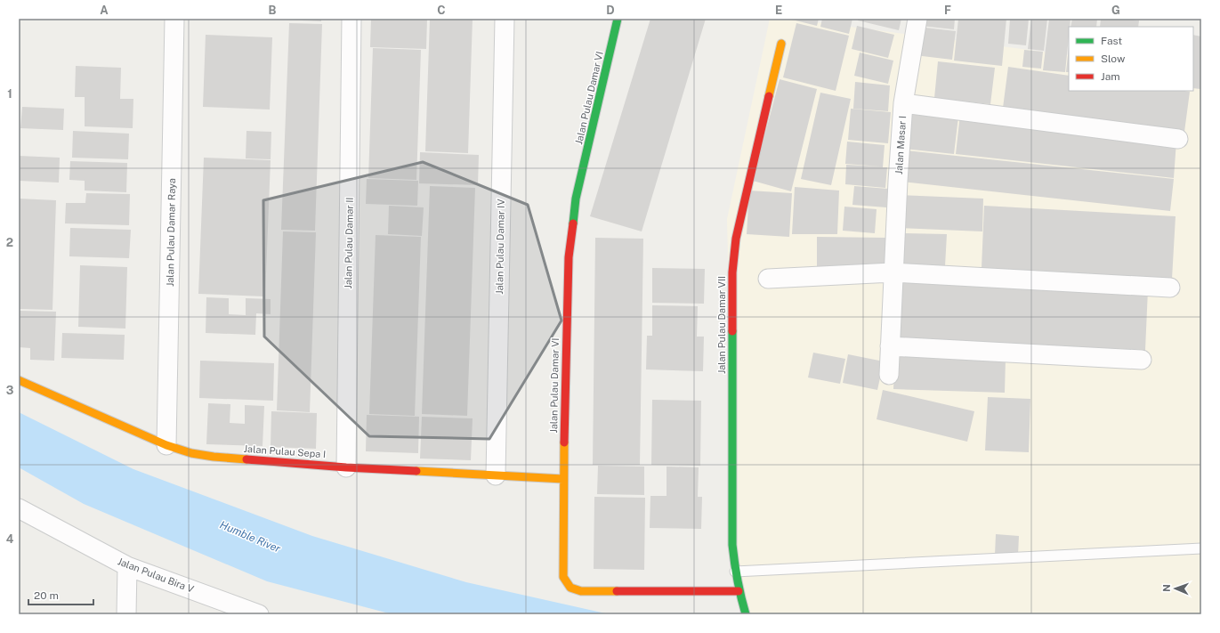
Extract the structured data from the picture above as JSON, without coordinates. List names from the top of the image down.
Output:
{
  "streets": {
    "street": [
      "Jalan Pulau Damar VI",
      "Jalan Masar I",
      "Jalan Pulau Damar Raya",
      "Jalan Pulau Damar II",
      "Jalan Pulau Damar IV",
      "Jalan Pulau Damar VII",
      "Jalan Pulau Sepa I",
      "Jalan Pulau Bira V"
    ]
  },
  "crossings": [
    ["Jalan Pulau Damar VI", "Jalan Pulau Damar VII"],
    ["Jalan Pulau Damar VI", "Jalan Pulau Sepa I"],
    ["Jalan Pulau Damar Raya", "Jalan Pulau Sepa I"],
    ["Jalan Pulau Damar II", "Jalan Pulau Sepa I"],
    ["Jalan Pulau Damar IV", "Jalan Pulau Sepa I"]
  ],
  "water": ["Humble River"],
  "legend": ["Fast", "Slow", "Jam"],
  "scale_bar": "20 m",
  "north": "left",
  "grid": {
    "columns": [
      "A",
      "B",
      "C",
      "D",
      "E",
      "F",
      "G"
    ],
    "rows": [
      "1",
      "2",
      "3",
      "4"
    ]
  }
}
